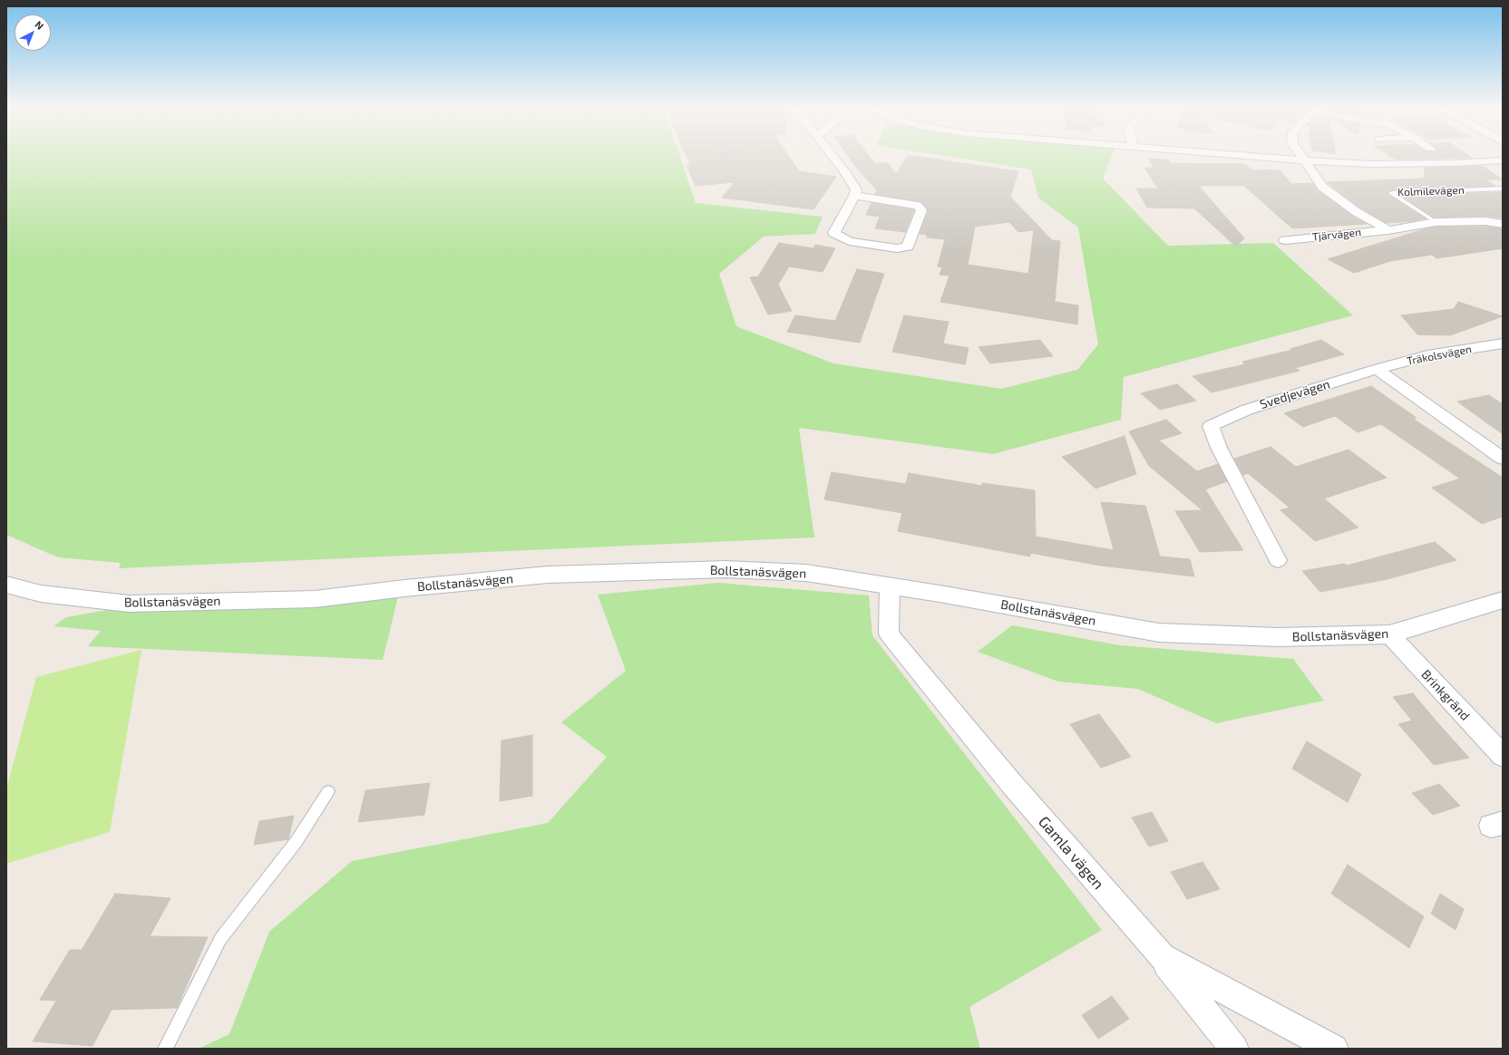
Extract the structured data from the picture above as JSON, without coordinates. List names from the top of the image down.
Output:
{
  "streets": {
    "street": [
      "Tjärvägen",
      "Träkolsvägen",
      "Svedjevägen",
      "Bollstanäsvägen",
      "Brinkgränd",
      "Gamla vägen"
    ],
    "lane": ["Kolmilevägen"]
  },
  "crossings": [
    ["Träkolsvägen", "Svedjevägen"],
    ["Bollstanäsvägen", "Brinkgränd"],
    ["Bollstanäsvägen", "Gamla vägen"]
  ],
  "north": "top right"
}
